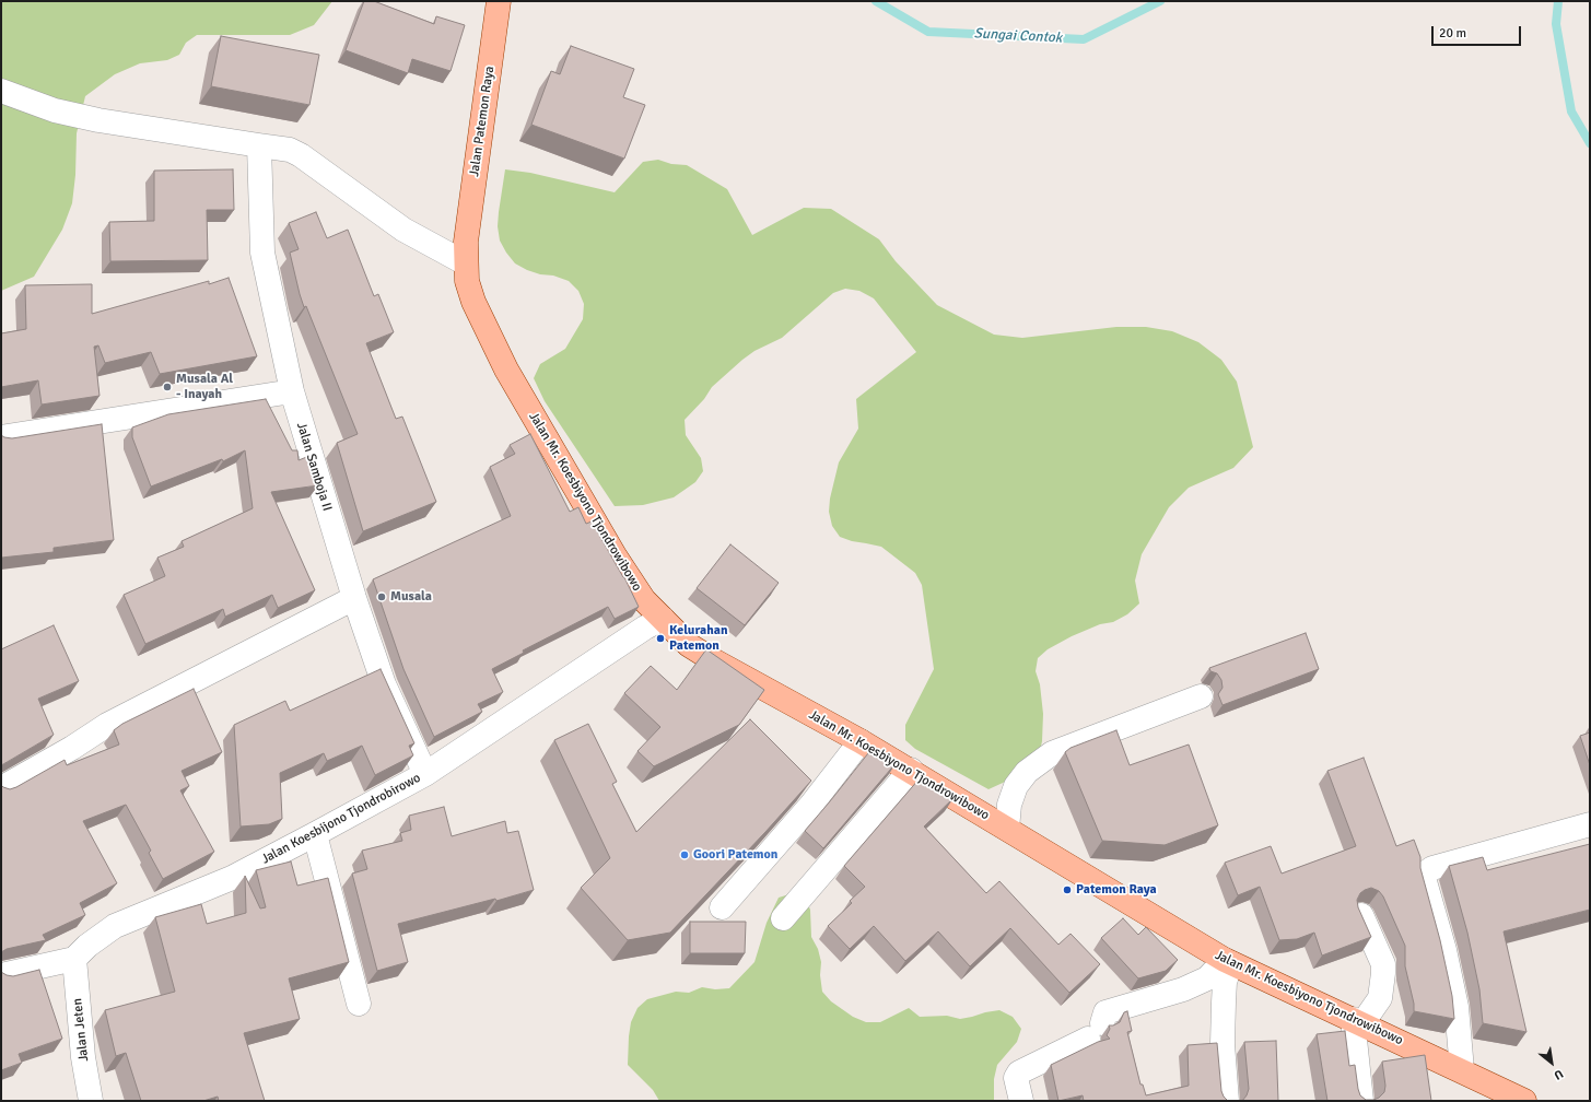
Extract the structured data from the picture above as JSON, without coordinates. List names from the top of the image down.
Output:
{
  "streets": {
    "main road": ["Jalan Patemon Raya", "Jalan Mr. Koesbiyono Tjondrowibowo"],
    "street": ["Jalan Samboja II", "Jalan Koesbijono Tjondrobirowo", "Jalan Jeten"]
  },
  "crossings": [
    ["Jalan Patemon Raya", "Jalan Mr. Koesbiyono Tjondrowibowo"],
    ["Jalan Samboja II", "Jalan Koesbijono Tjondrobirowo"],
    ["Jalan Mr. Koesbiyono Tjondrowibowo", "Jalan Koesbijono Tjondrobirowo"],
    ["Jalan Koesbijono Tjondrobirowo", "Jalan Jeten"]
  ],
  "water": ["Sungai Contok"],
  "places": [
    "Musala Al - Inayah",
    "Musala",
    "Kelurahan Patemon",
    "Goori Patemon",
    "Patemon Raya"
  ],
  "scale_bar": "20 m",
  "north": "bottom right"
}
